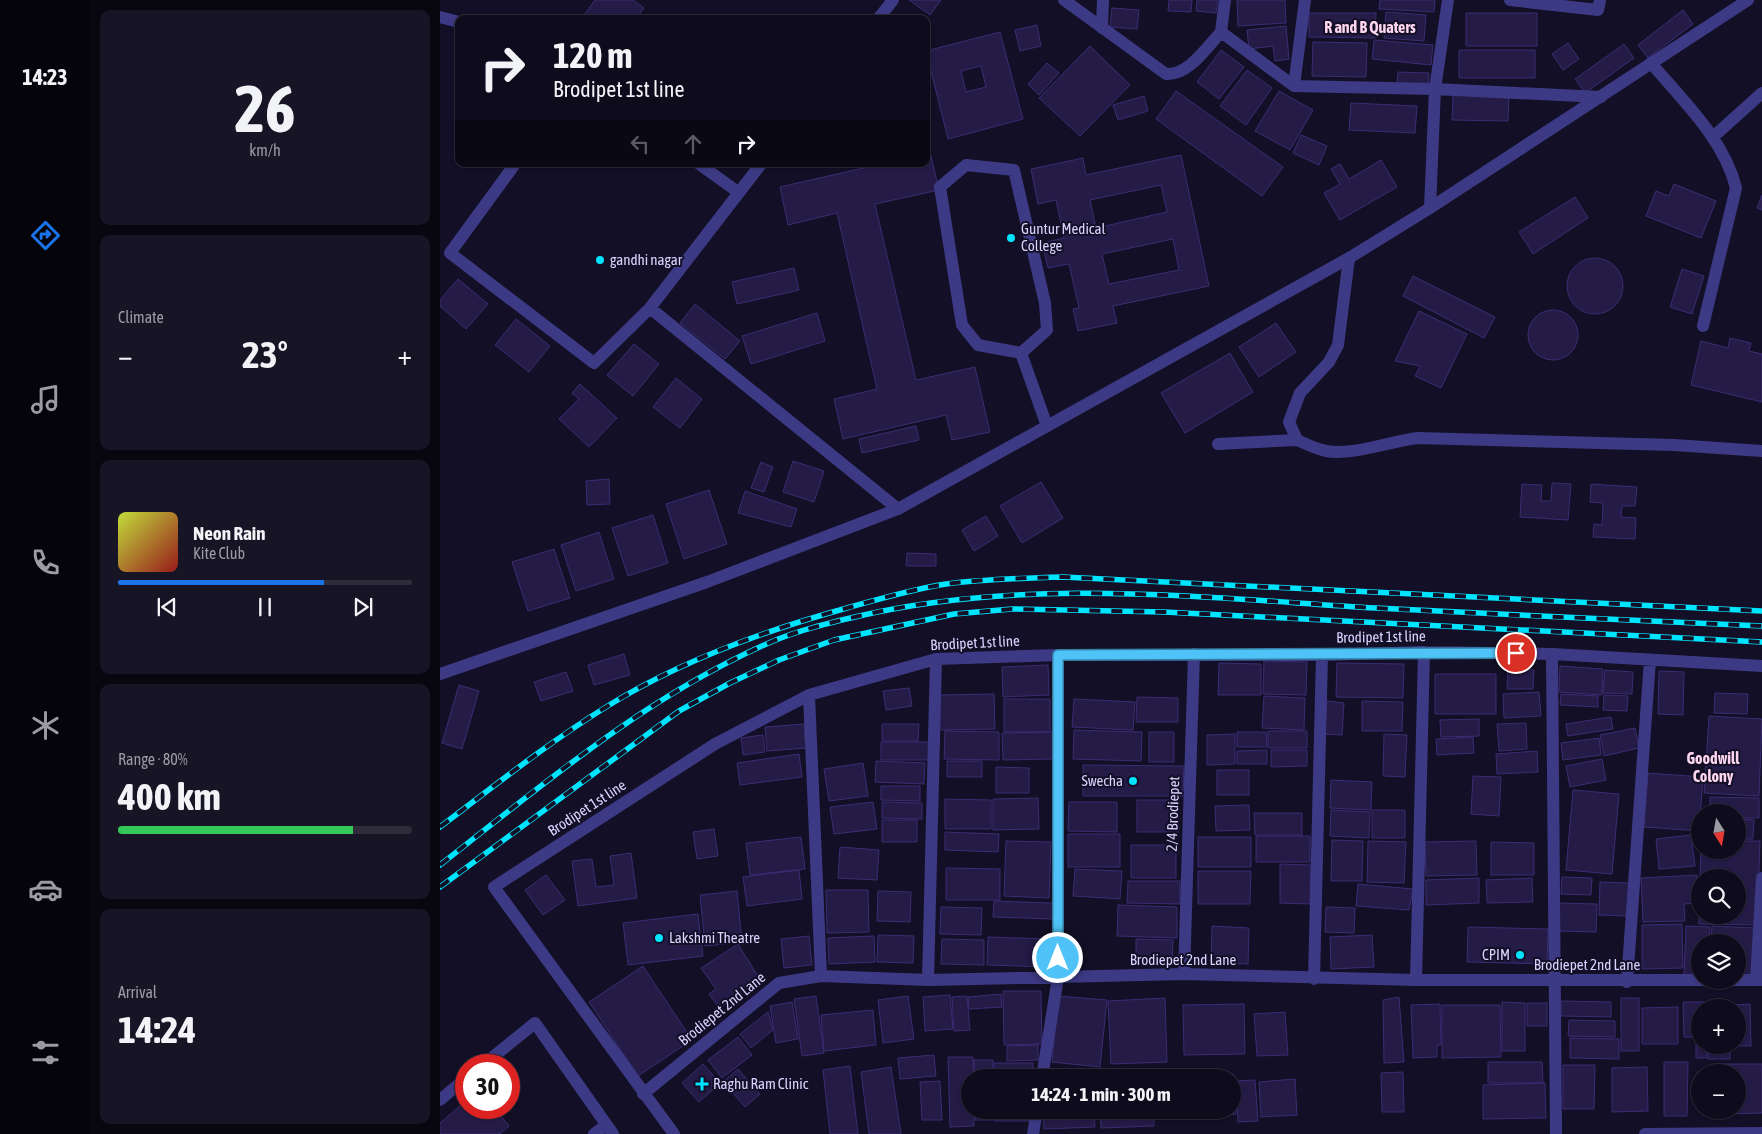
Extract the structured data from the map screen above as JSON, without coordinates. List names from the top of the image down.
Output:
{
  "streets": {
    "street": ["Brodipet 1st line", "2/4 Brodiepet", "Brodiepet 2nd Lane"]
  },
  "crossings": [
    ["Brodipet 1st line", "2/4 Brodiepet"],
    ["Brodipet 1st line", "Brodiepet 2nd Lane"],
    ["2/4 Brodiepet", "Brodiepet 2nd Lane"]
  ],
  "districts": ["R and B Quaters", "Goodwill Colony"],
  "places": {
    "other": [
      "Guntur Medical College",
      "gandhi nagar",
      "Swecha",
      "Lakshmi Theatre",
      "CPIM"
    ],
    "health": ["Raghu Ram Clinic"]
  },
  "north": "bottom",
  "page": {
    "tabs": "14:23",
    "tile": [
      ["26", "km/h"],
      "Climate",
      ["Range · 80%", "400 km"],
      ["Arrival", "14:24"]
    ],
    "turn": ["120 m", "Brodipet 1st line"],
    "heat": ["−", "23°", "+"],
    "song": ["Neon Rain", "Kite Club"],
    "map_buttons": ["+", "−"],
    "limit": "30",
    "trip": "14:24 · 1 min · 300 m"
  }
}
